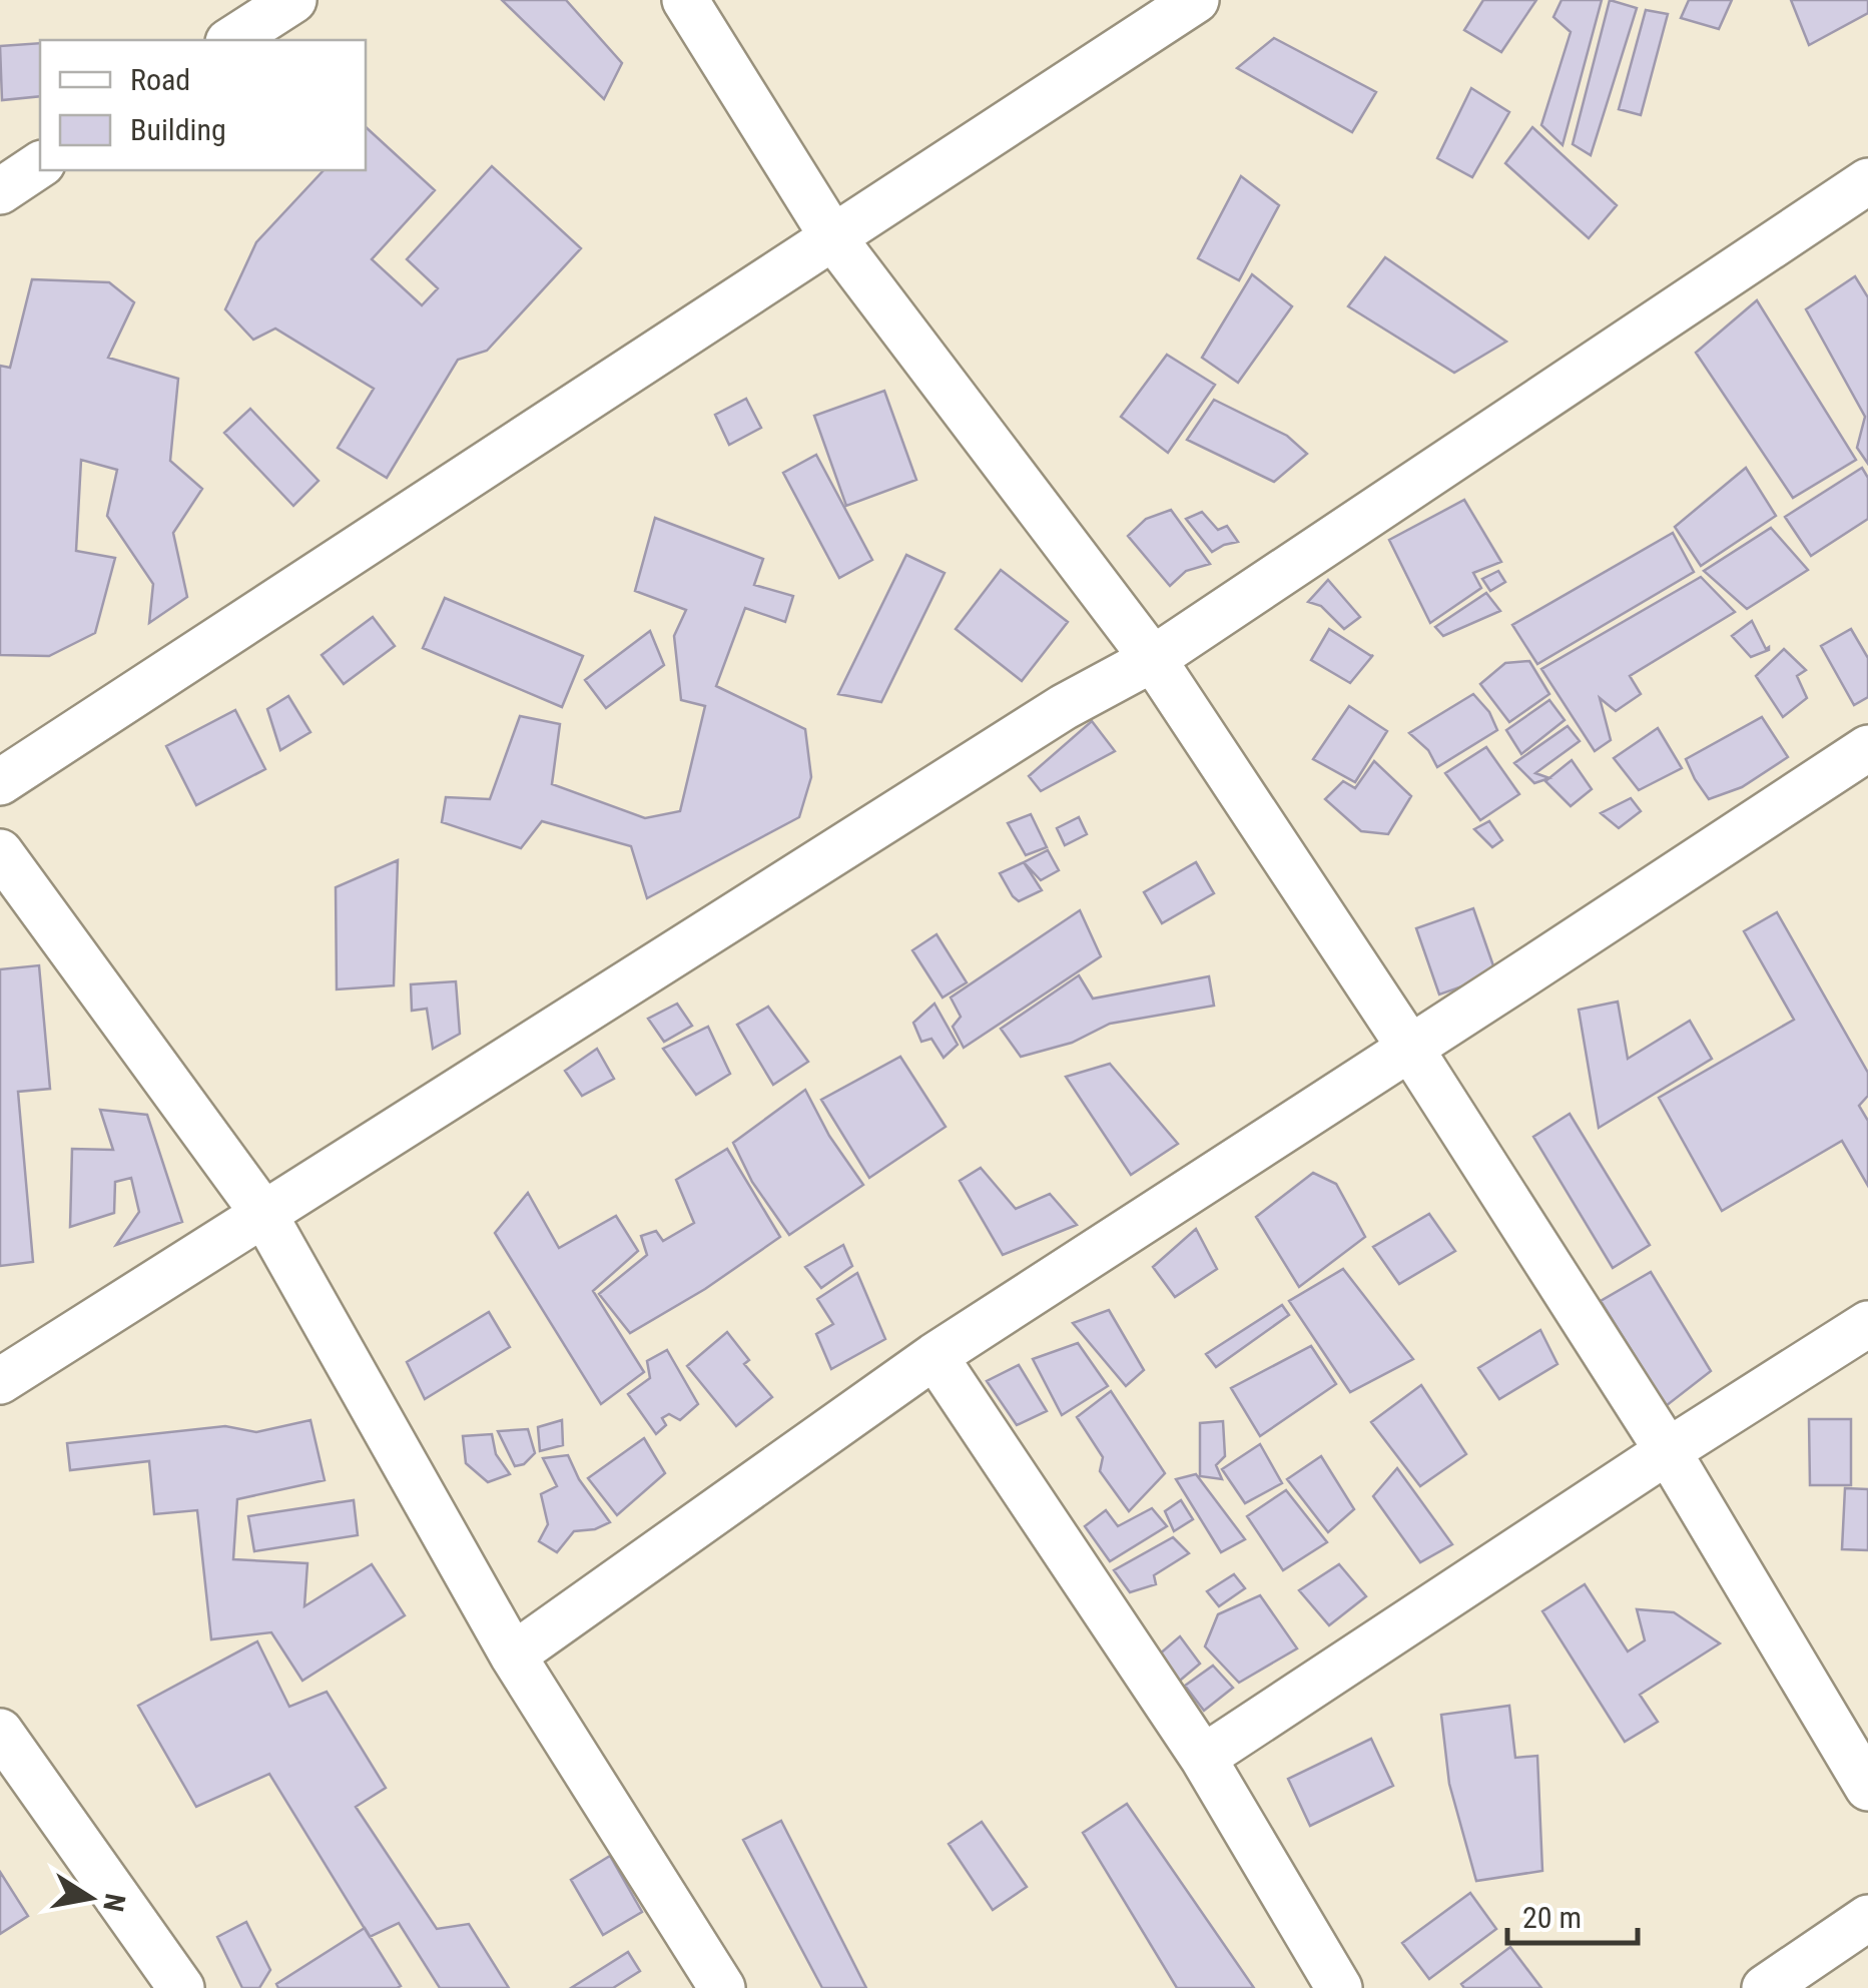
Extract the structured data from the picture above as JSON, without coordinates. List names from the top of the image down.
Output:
{
  "legend": ["Road", "Building"],
  "scale_bar": "20 m",
  "north": "right"
}
